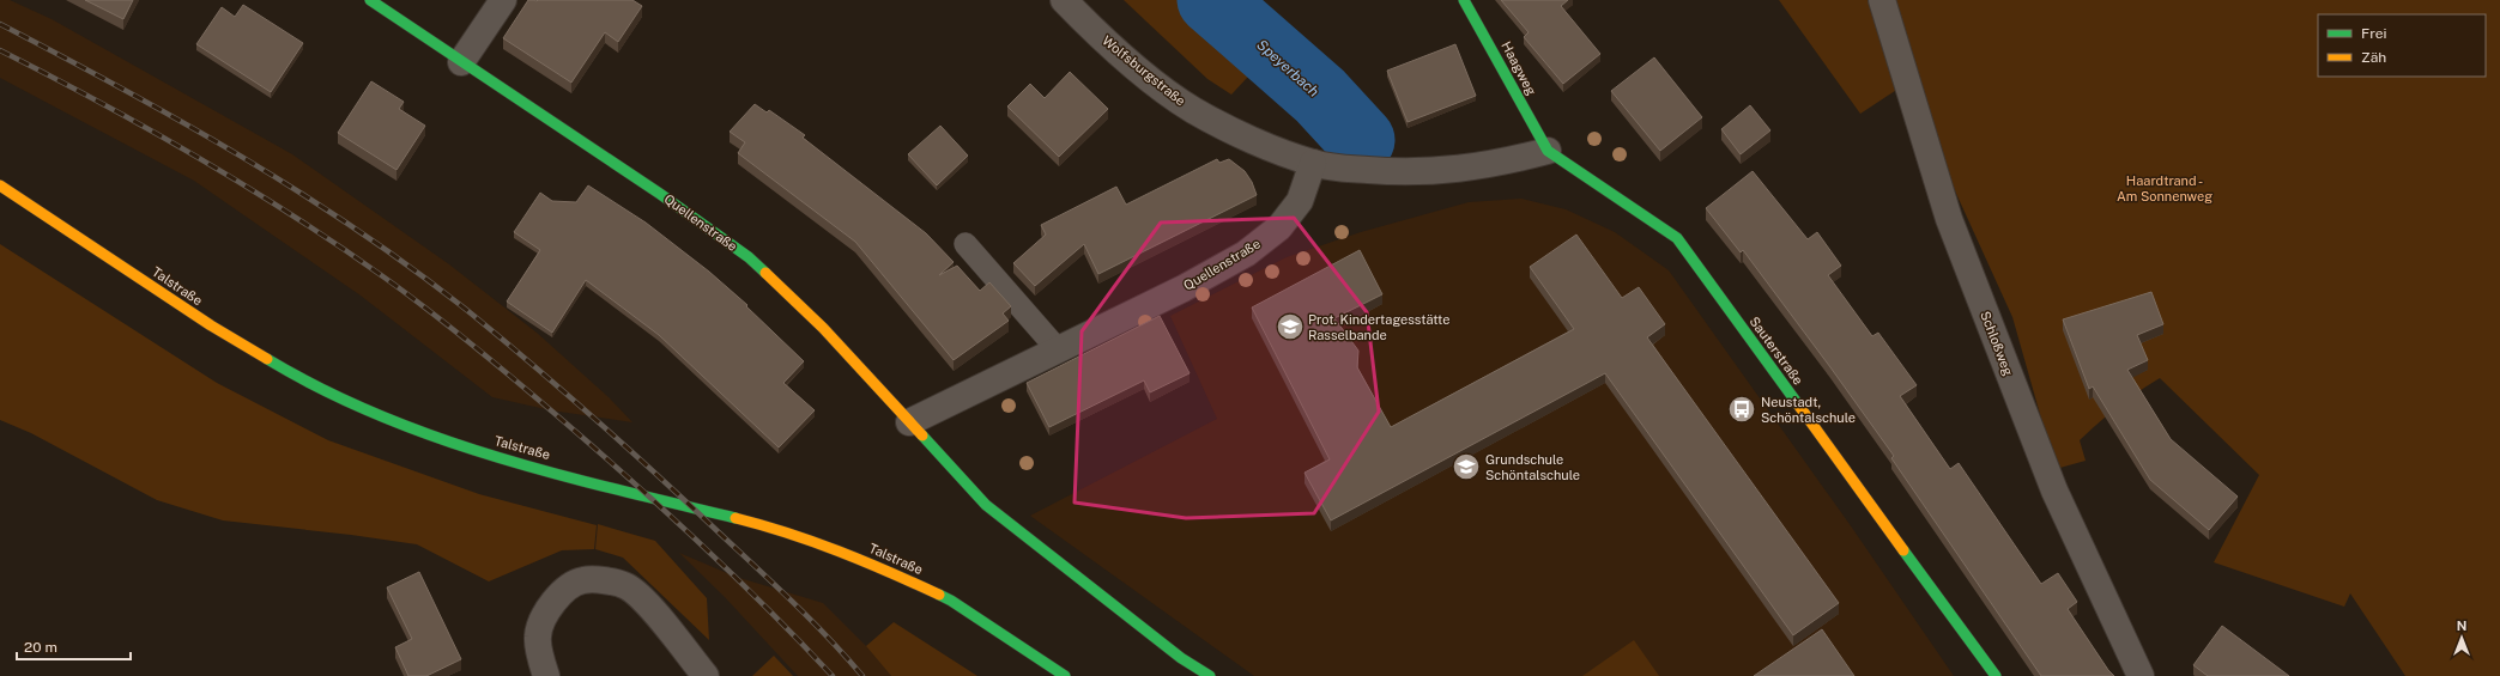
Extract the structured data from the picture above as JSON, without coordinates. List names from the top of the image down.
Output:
{
  "streets": {
    "street": [
      "Haagweg",
      "Wolfsburgstraße",
      "Quellenstraße",
      "Talstraße",
      "Schloßweg",
      "Sauterstraße"
    ]
  },
  "crossings": [
    ["Haagweg", "Sauterstraße"],
    ["Wolfsburgstraße", "Quellenstraße"]
  ],
  "water": ["Speyerbach"],
  "parks": ["Haardtrand - Am Sonnenweg"],
  "places": {
    "school or university": ["Prot. Kindertagesstätte Rasselbande", "Grundschule Schöntalschule"],
    "bus stop": ["Neustadt, Schöntalschule"]
  },
  "legend": ["Frei", "Zäh"],
  "scale_bar": "20 m",
  "north": "top"
}
